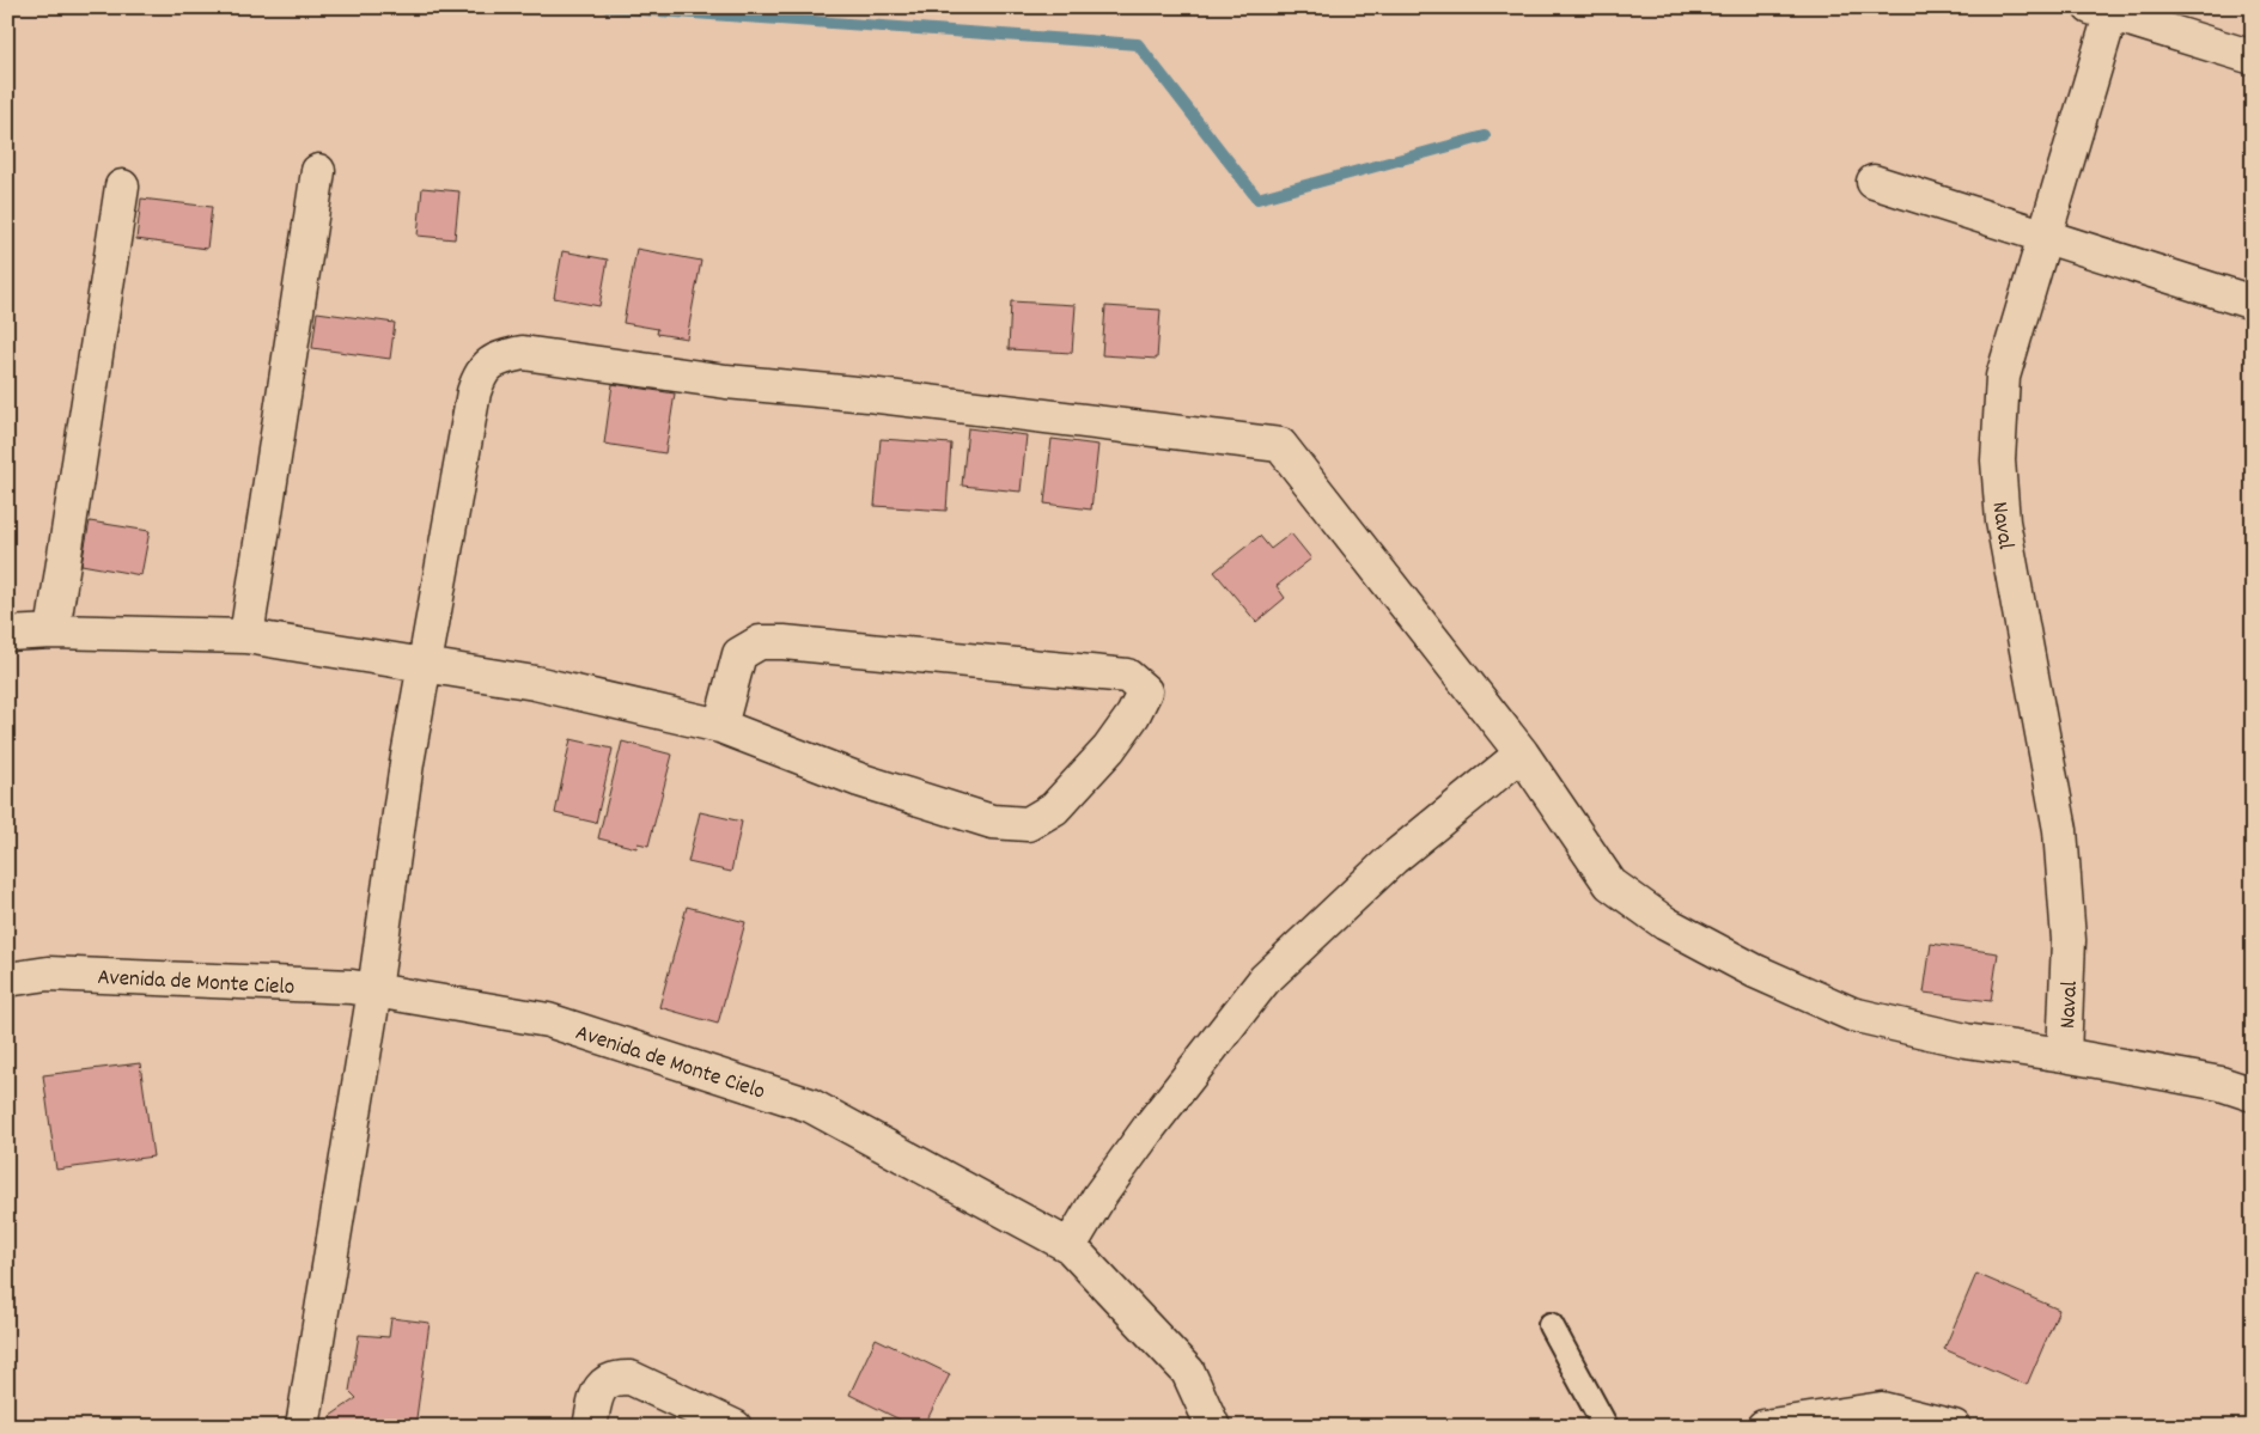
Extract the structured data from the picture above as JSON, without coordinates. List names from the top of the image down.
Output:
{
  "streets": {
    "street": ["Naval", "Avenida de Monte Cielo"]
  }
}
